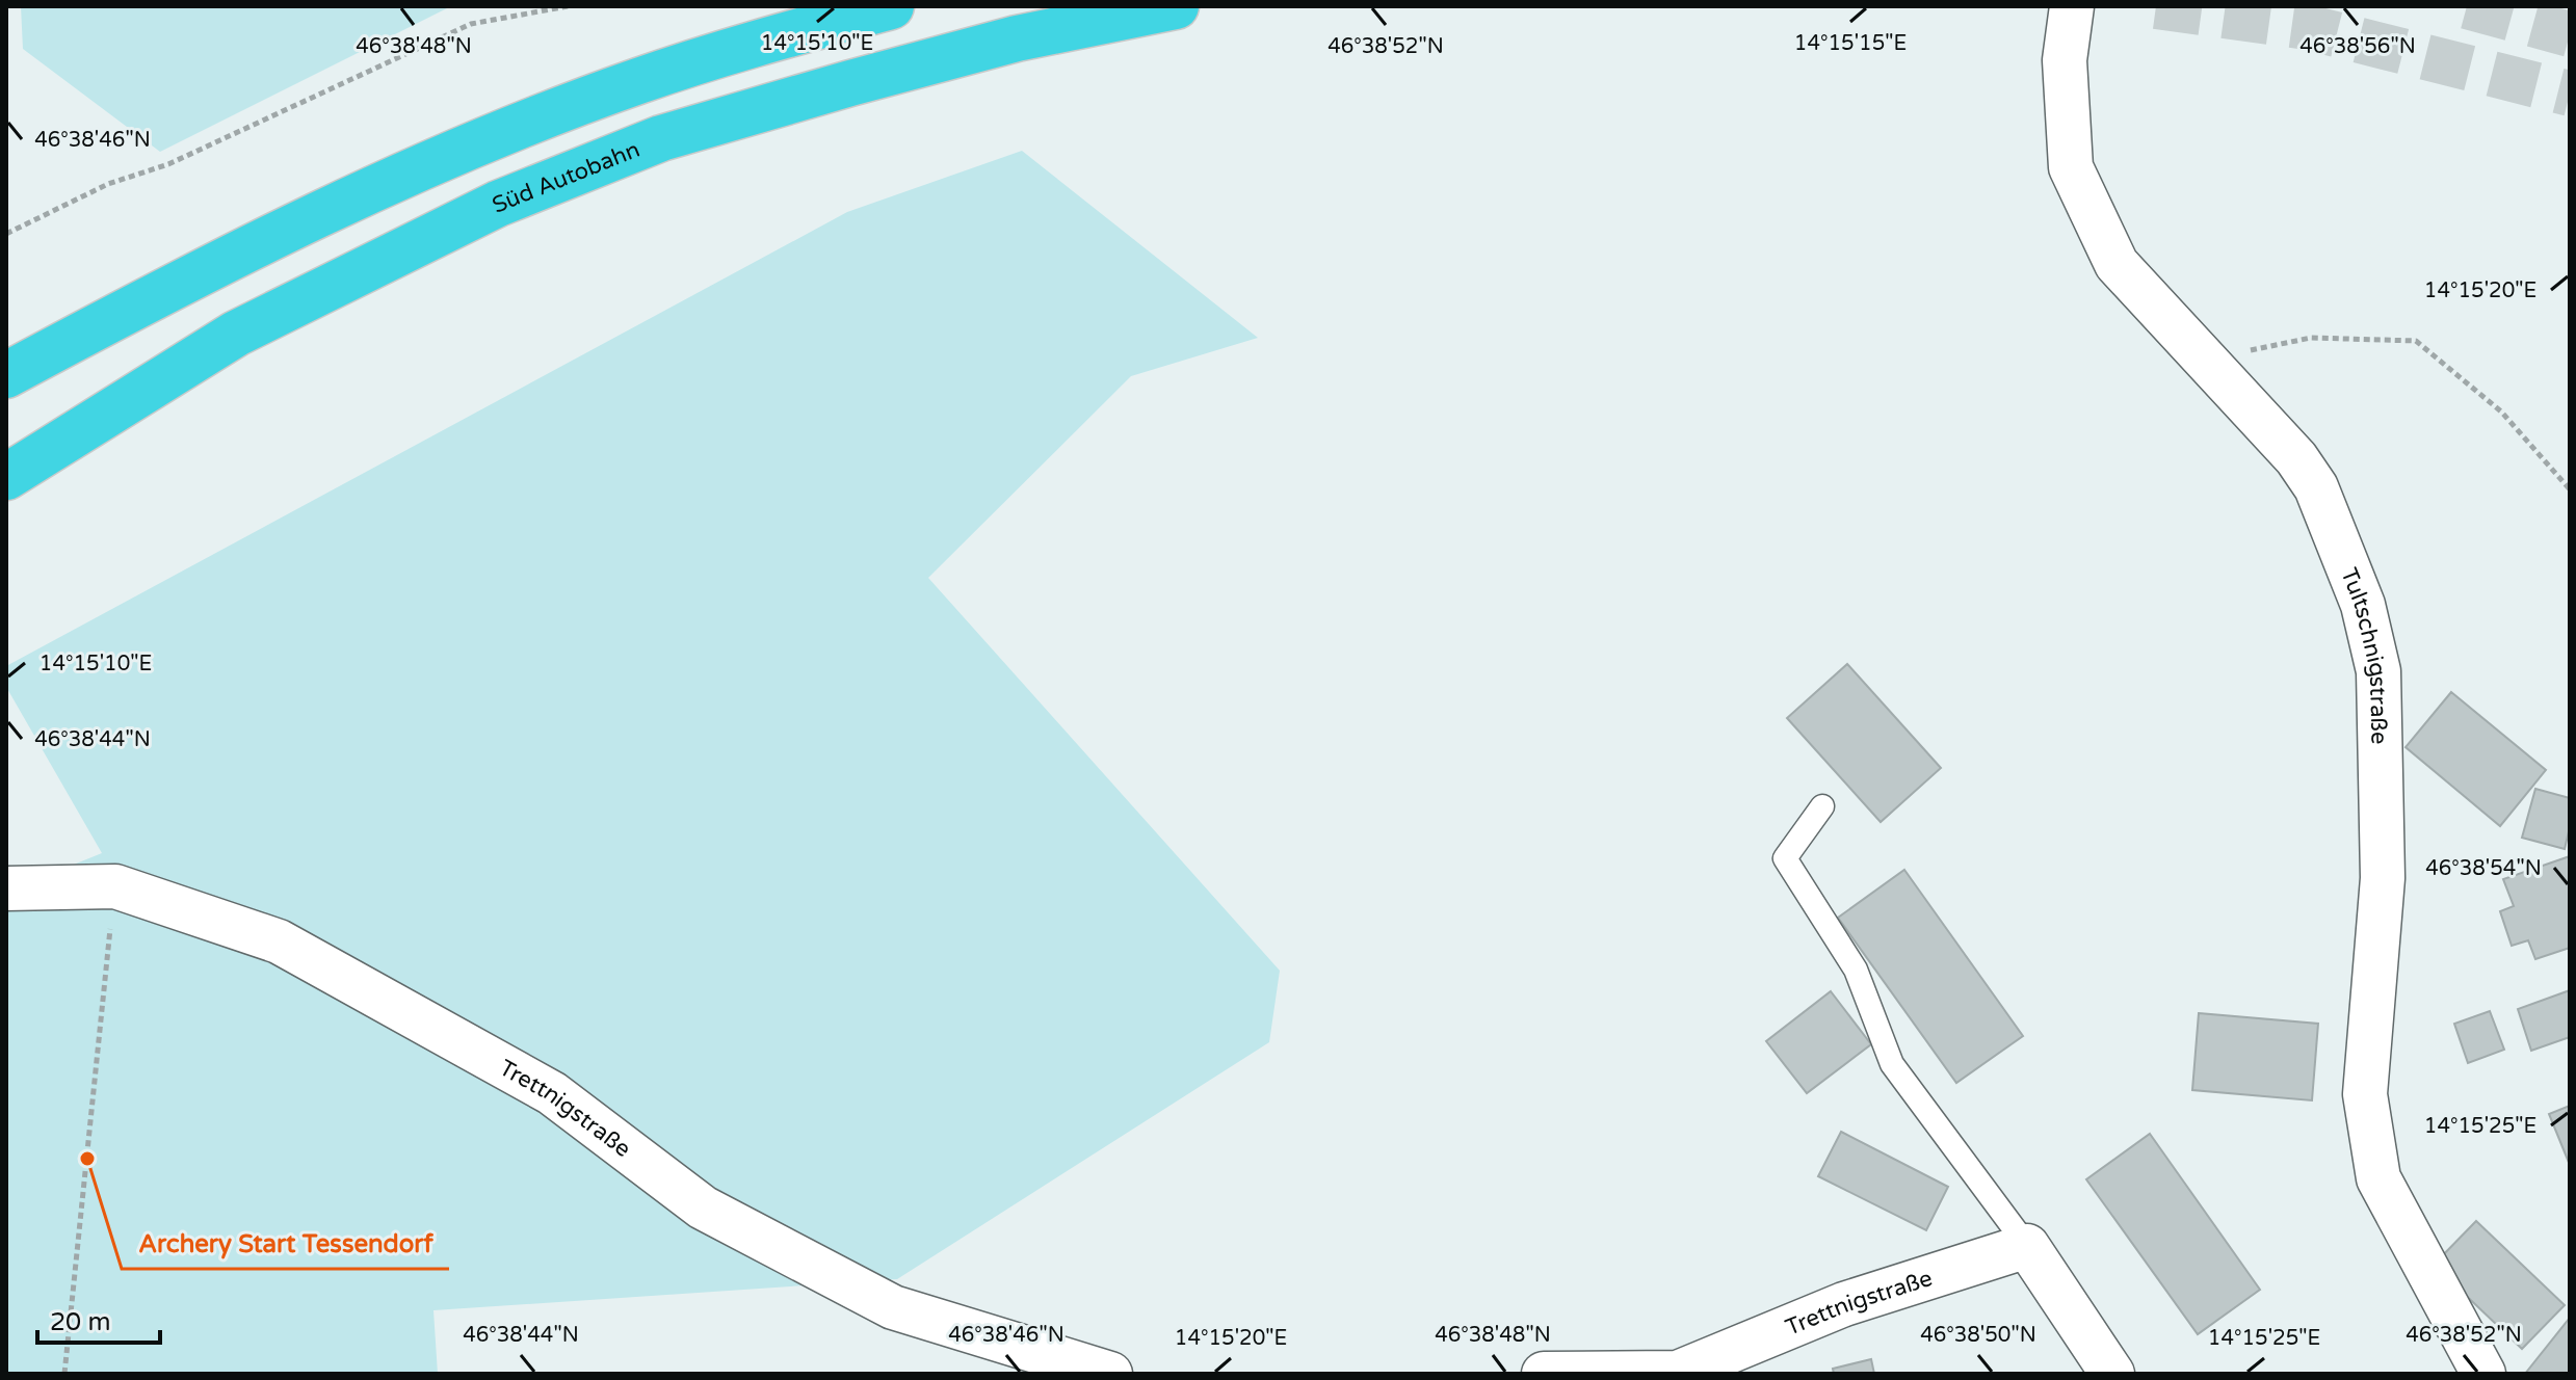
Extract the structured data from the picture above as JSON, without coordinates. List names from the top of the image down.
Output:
{
  "streets": {
    "highway": ["Süd Autobahn"],
    "street": ["Tultschnigstraße", "Trettnigstraße"]
  },
  "places": ["Archery Start Tessendorf"],
  "scale_bar": "20 m",
  "coordinates": [
    "14°15'10\"E",
    "14°15'15\"E",
    "46°38'48\"N",
    "46°38'52\"N",
    "46°38'56\"N",
    "46°38'46\"N",
    "14°15'20\"E",
    "46°38'44\"N",
    "46°38'54\"N",
    "14°15'25\"E",
    "46°38'50\"N"
  ]
}
